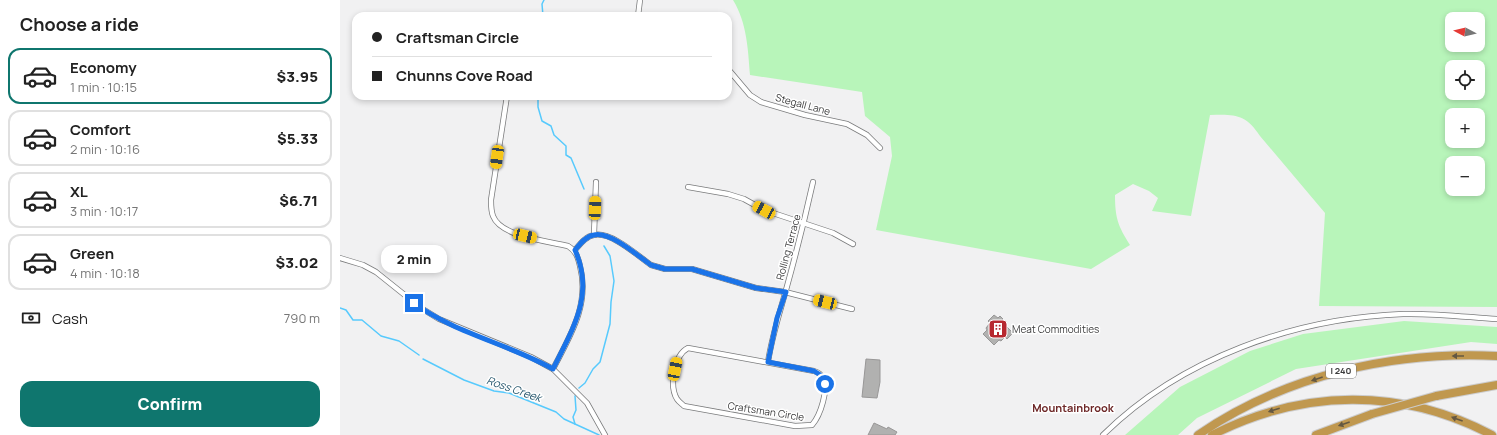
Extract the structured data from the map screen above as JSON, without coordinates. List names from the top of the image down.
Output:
{
  "streets": {
    "highway": ["I 240"],
    "street": ["Stegall Lane", "Rolling Terrace", "Craftsman Circle"]
  },
  "crossings": [
    ["Rolling Terrace", "Craftsman Circle"]
  ],
  "districts": ["Mountainbrook"],
  "water": ["Ross Creek"],
  "places": {
    "building": ["Meat Commodities"]
  },
  "north": "left",
  "page": {
    "heading": "Choose a ride",
    "map_buttons": ["+", "−"],
    "banner": ["Craftsman Circle", "Chunns Cove Road"],
    "list": [
      {
        "name": "Economy",
        "note": "1 min · 10:15",
        "value": "$3.95"
      },
      {
        "name": "Comfort",
        "note": "2 min · 10:16",
        "value": "$5.33"
      },
      {
        "name": "XL",
        "note": "3 min · 10:17",
        "value": "$6.71"
      },
      {
        "name": "Green",
        "note": "4 min · 10:18",
        "value": "$3.02"
      }
    ],
    "bubble": "2 min",
    "pay": ["Cash", "790 m"],
    "buttons": "Confirm"
  }
}
